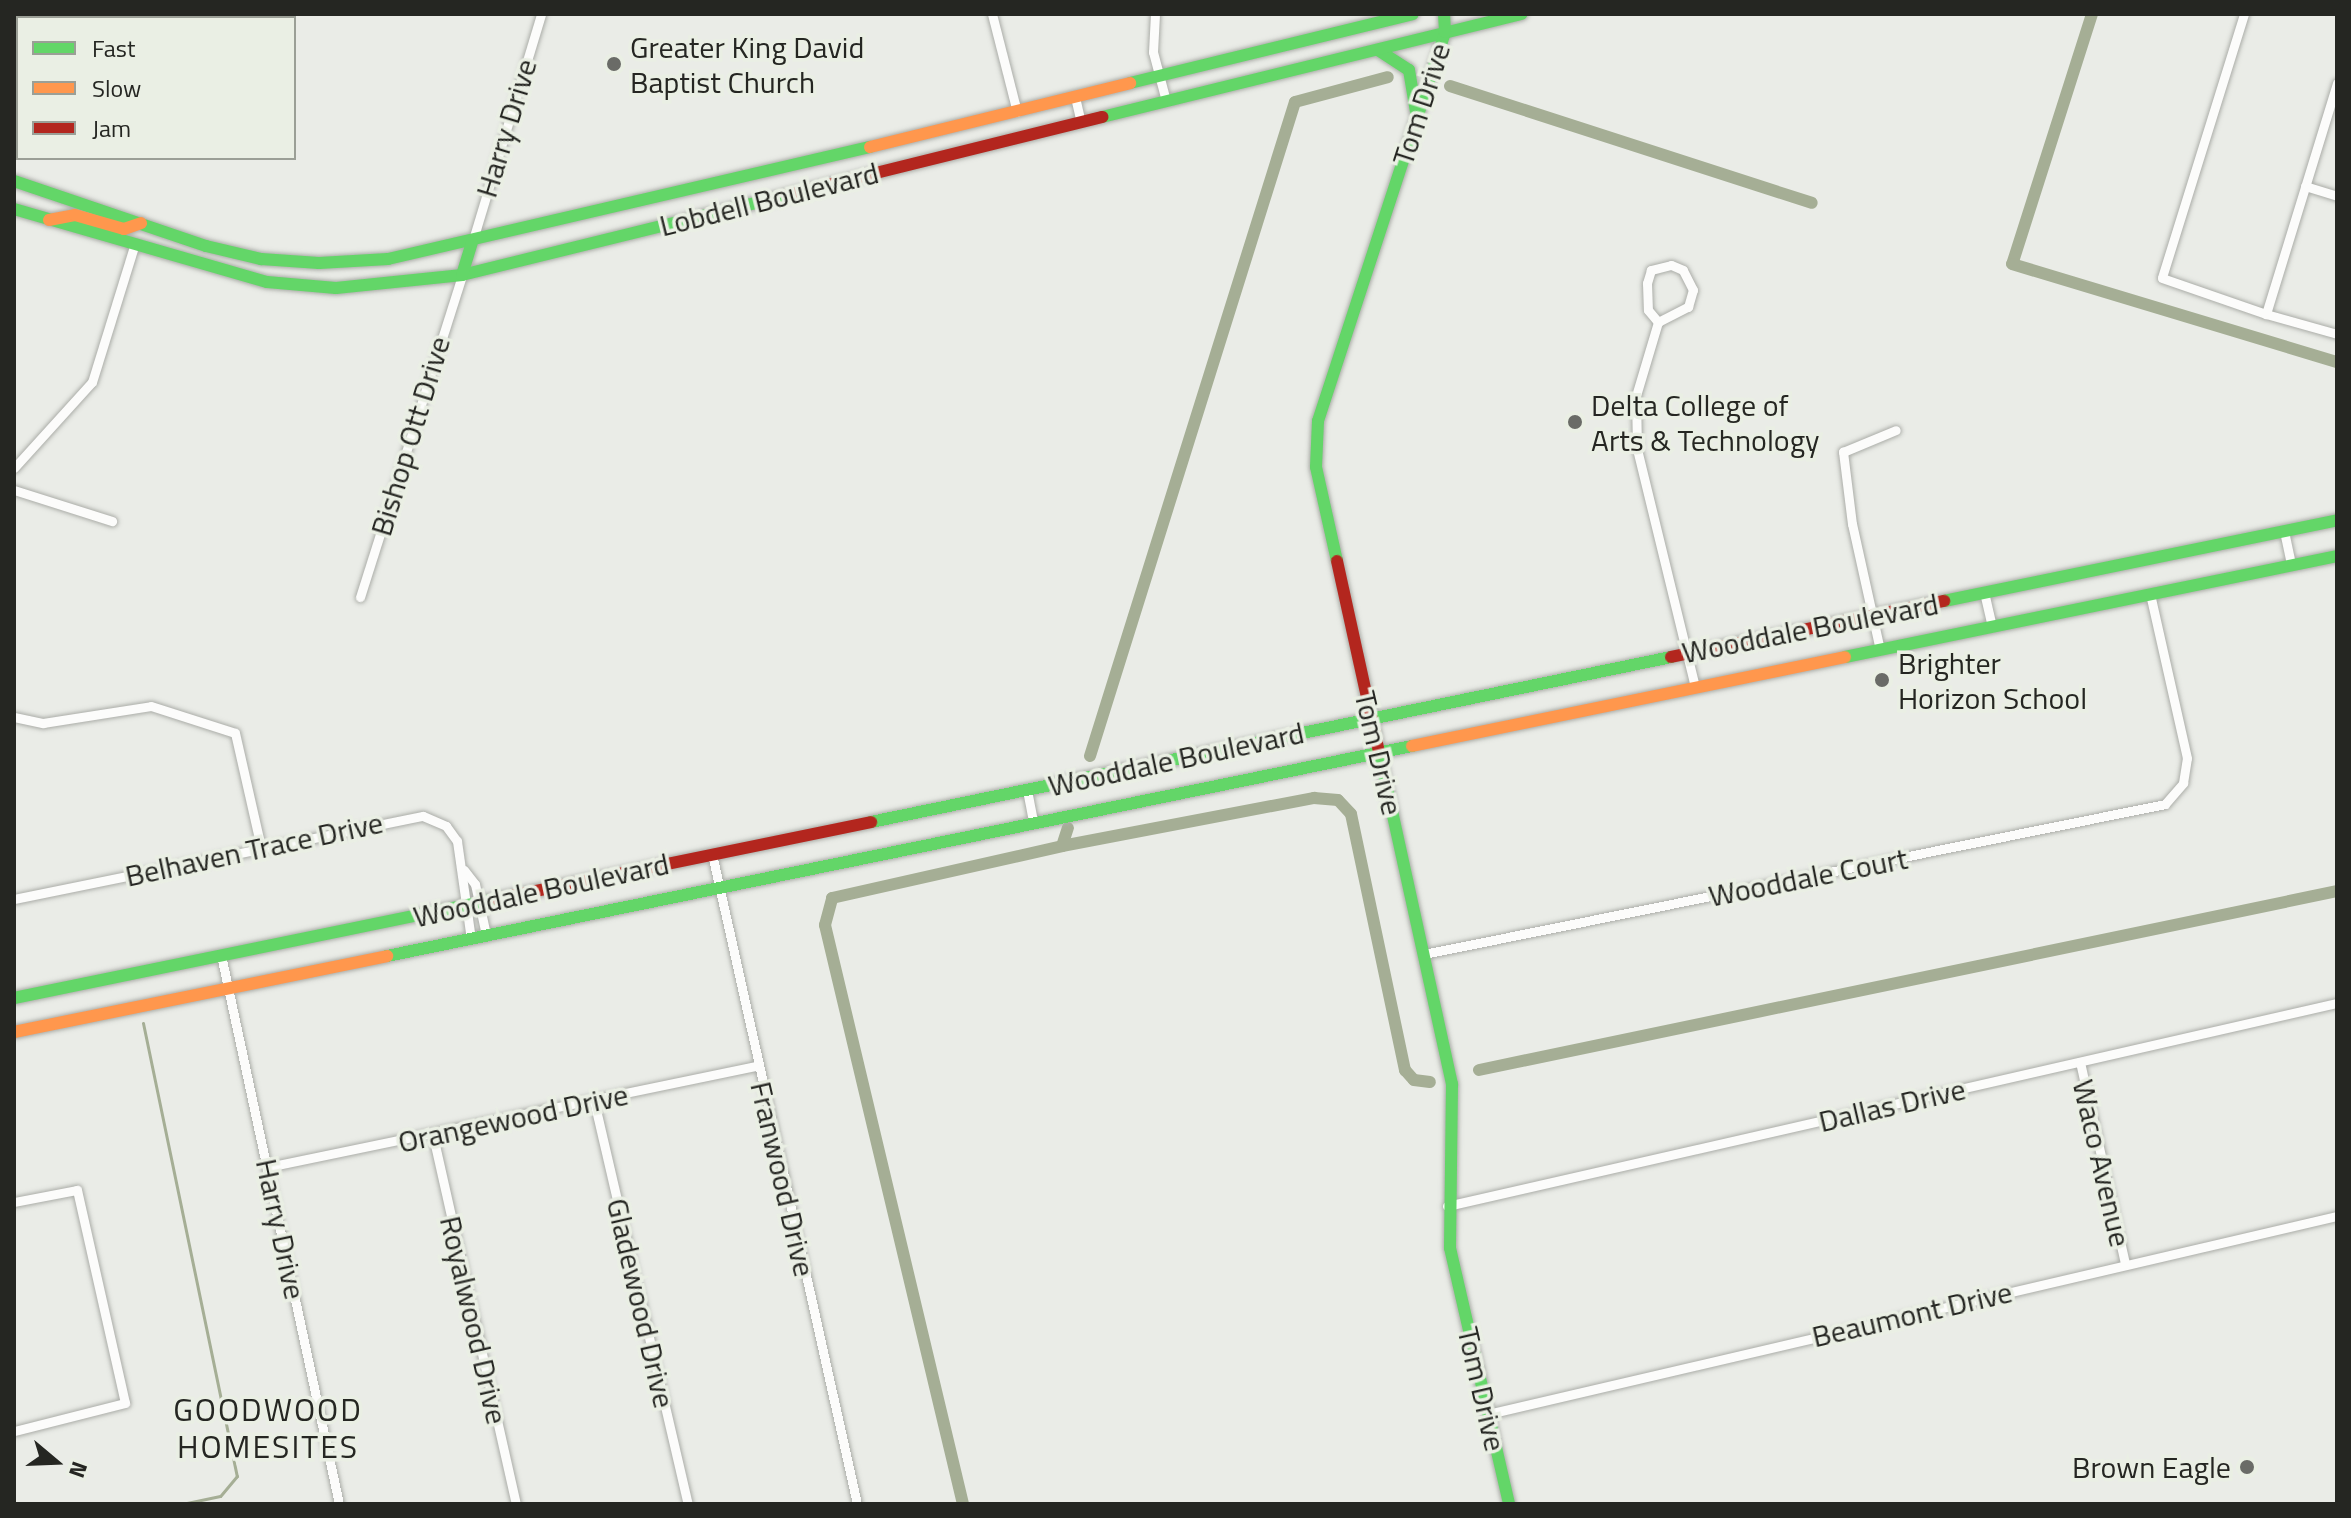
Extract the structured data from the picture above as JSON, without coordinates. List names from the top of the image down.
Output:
{
  "streets": {
    "street": [
      "Tom Drive",
      "Harry Drive",
      "Lobdell Boulevard",
      "Bishop Ott Drive",
      "Wooddale Boulevard",
      "Belhaven Trace Drive",
      "Wooddale Court",
      "Dallas Drive",
      "Orangewood Drive",
      "Waco Avenue",
      "Franwood Drive",
      "Gladewood Drive",
      "Beaumont Drive",
      "Royalwood Drive"
    ]
  },
  "crossings": [
    ["Tom Drive", "Lobdell Boulevard"],
    ["Tom Drive", "Wooddale Boulevard"],
    ["Tom Drive", "Wooddale Court"],
    ["Tom Drive", "Dallas Drive"],
    ["Tom Drive", "Beaumont Drive"],
    ["Harry Drive", "Lobdell Boulevard"],
    ["Harry Drive", "Wooddale Boulevard"],
    ["Harry Drive", "Orangewood Drive"],
    ["Lobdell Boulevard", "Bishop Ott Drive"],
    ["Wooddale Boulevard", "Wooddale Court"],
    ["Wooddale Boulevard", "Franwood Drive"],
    ["Dallas Drive", "Waco Avenue"],
    ["Orangewood Drive", "Franwood Drive"],
    ["Orangewood Drive", "Gladewood Drive"],
    ["Orangewood Drive", "Royalwood Drive"],
    ["Waco Avenue", "Beaumont Drive"]
  ],
  "districts": ["GOODWOOD HOMESITES"],
  "places": [
    "Greater King David Baptist Church",
    "Delta College of Arts & Technology",
    "Brighter Horizon School",
    "Brown Eagle"
  ],
  "legend": ["Fast", "Slow", "Jam"],
  "north": "right"
}
